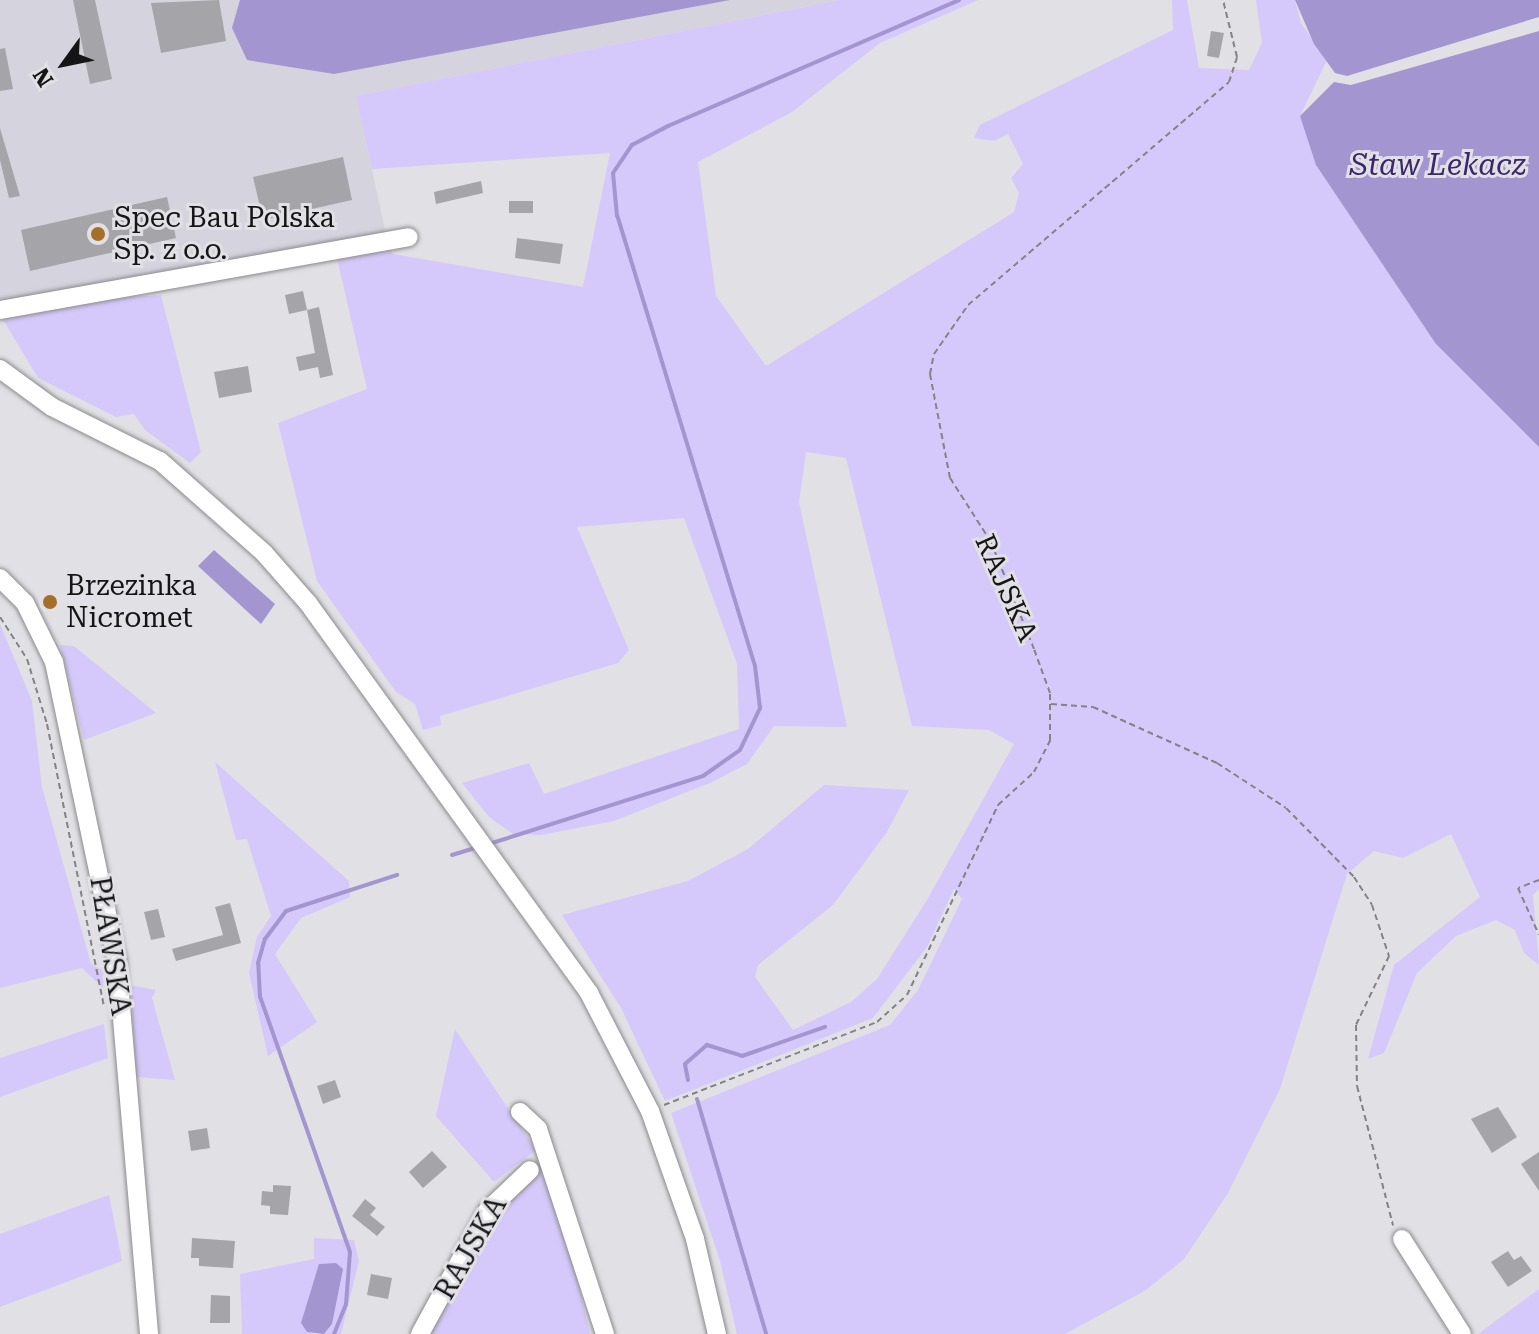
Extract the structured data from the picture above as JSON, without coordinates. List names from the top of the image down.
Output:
{
  "streets": {
    "street": ["RAJSKA", "PŁAWSKA"]
  },
  "water": ["Staw Lekacz"],
  "places": ["Spec Bau Polska Sp. z o.o.", "Brzezinka Nicromet"],
  "north": "bottom left"
}
